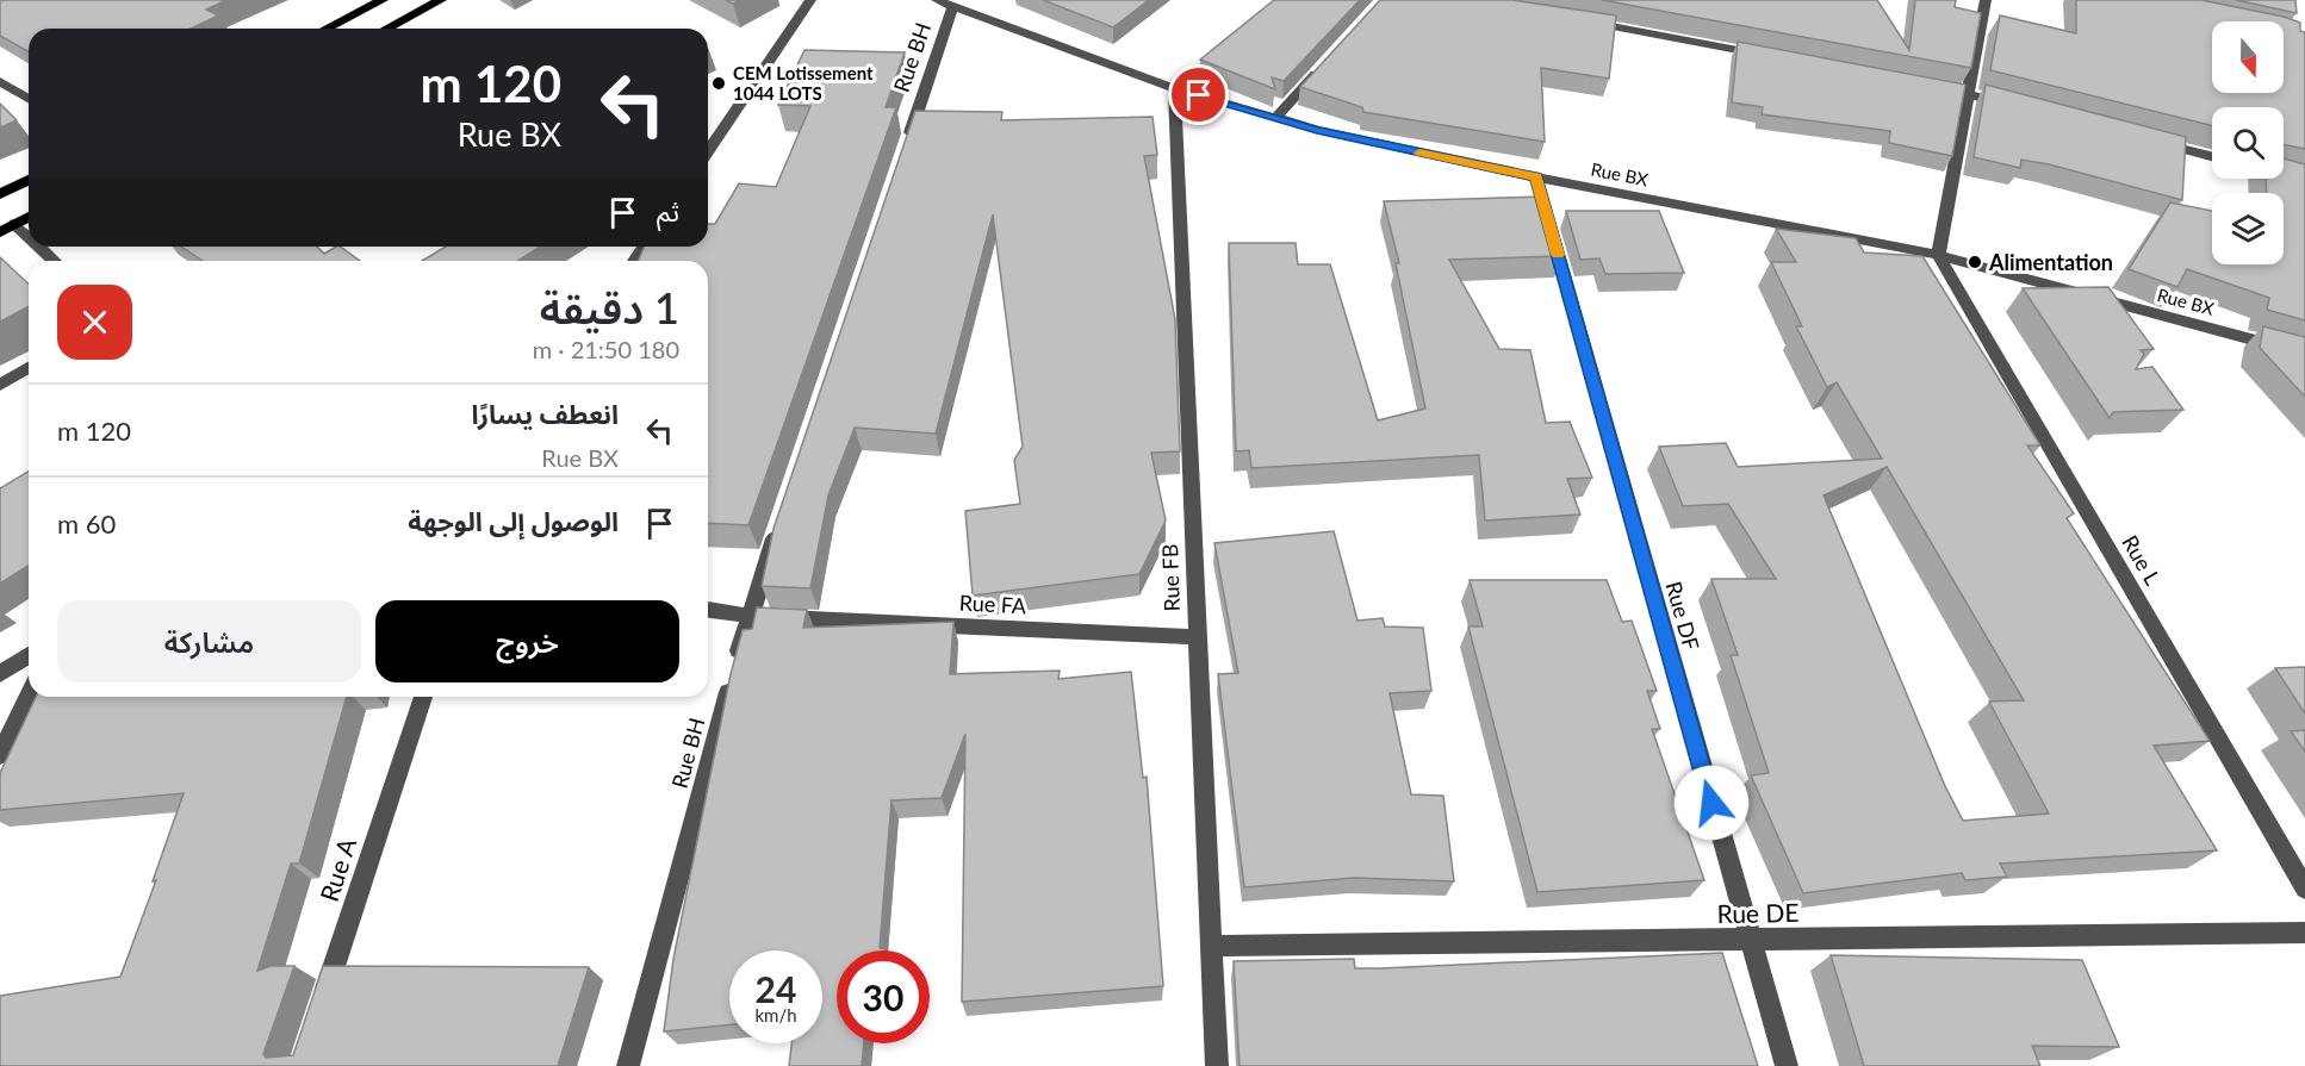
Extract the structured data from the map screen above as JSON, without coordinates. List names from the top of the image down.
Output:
{
  "streets": {
    "street": [
      "Rue BH",
      "Rue BX",
      "Rue L",
      "Rue FB",
      "Rue FA",
      "Rue DF",
      "Rue A",
      "Rue DE"
    ]
  },
  "crossings": [
    ["Rue BH", "Rue BX"],
    ["Rue BH", "Rue FA"],
    ["Rue BX", "Rue L"],
    ["Rue BX", "Rue FB"],
    ["Rue BX", "Rue DF"],
    ["Rue FB", "Rue FA"],
    ["Rue FB", "Rue DE"],
    ["Rue DF", "Rue DE"]
  ],
  "places": ["CEM Lotissement 1044 LOTS", "Alimentation"],
  "north": "bottom",
  "page": {
    "turn": ["120 m", "Rue BX"],
    "then": "ثم",
    "heading": ["1 دقيقة", "180 m · 21:50"],
    "list": [
      {
        "name": "انعطف يسارًا",
        "note": "Rue BX",
        "value": "120 m"
      },
      {
        "name": "الوصول إلى الوجهة",
        "value": "60 m"
      }
    ],
    "buttons": ["خروج", "مشاركة"],
    "speed": "24 km/h",
    "limit": "30"
  }
}
